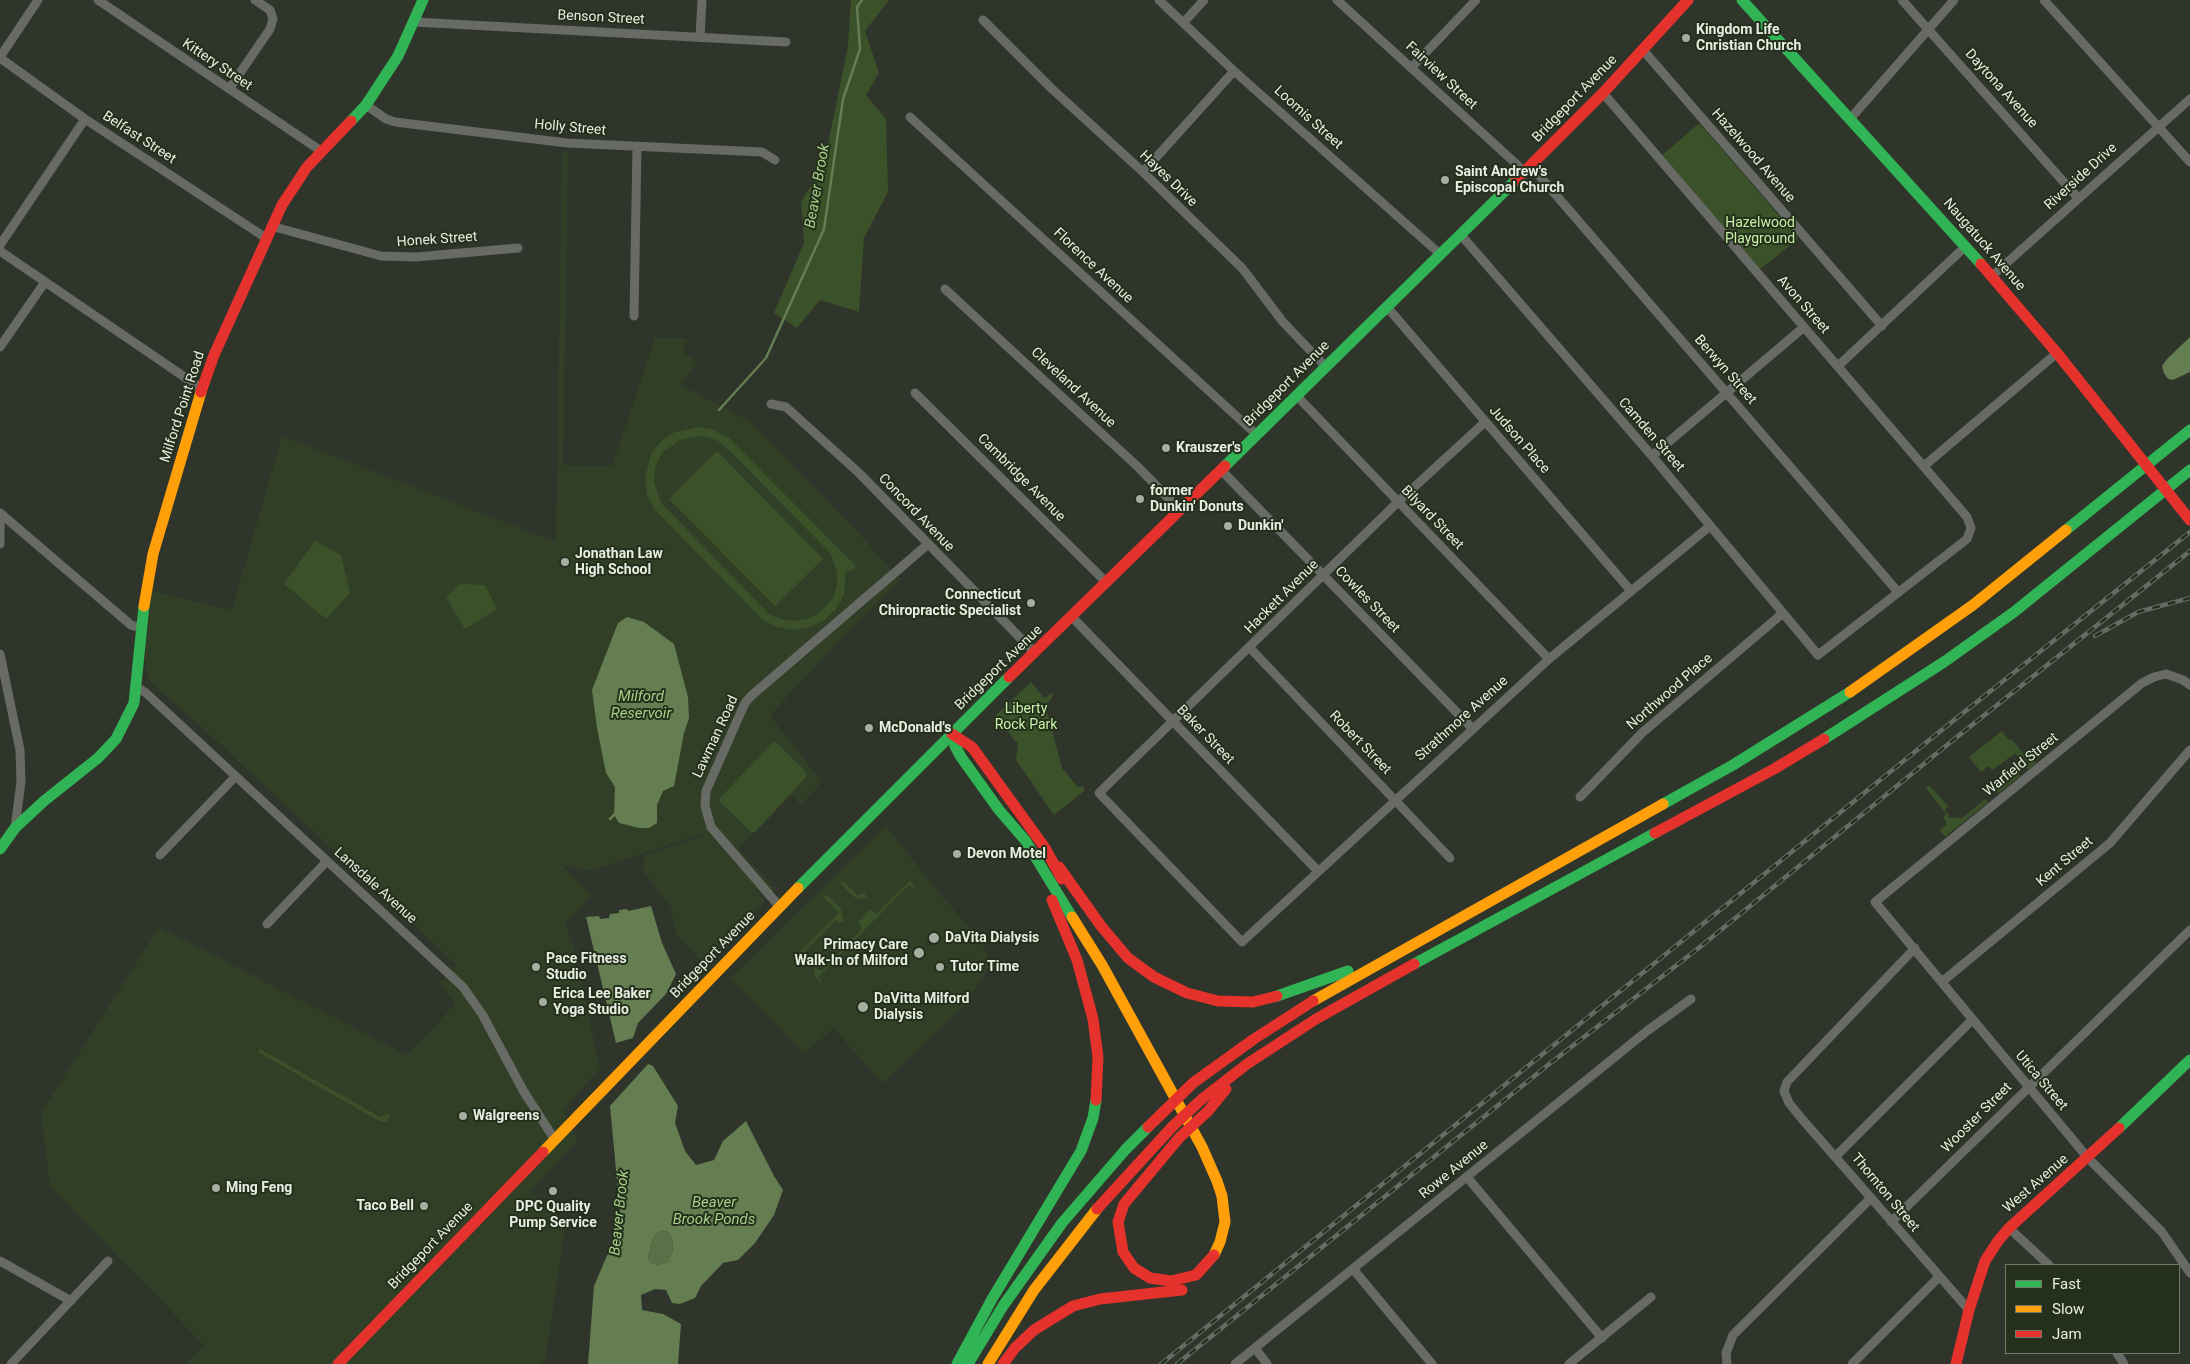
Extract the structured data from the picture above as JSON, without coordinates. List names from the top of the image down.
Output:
{
  "streets": {
    "main road": [
      "Bridgeport Avenue",
      "Naugatuck Avenue",
      "Milford Point Road",
      "West Avenue"
    ],
    "street": [
      "Benson Street",
      "Kittery Street",
      "Fairview Street",
      "Daytona Avenue",
      "Loomis Street",
      "Holly Street",
      "Belfast Street",
      "Hazelwood Avenue",
      "Riverside Drive",
      "Hayes Drive",
      "Honek Street",
      "Florence Avenue",
      "Avon Street",
      "Berwyn Street",
      "Cleveland Avenue",
      "Camden Street",
      "Judson Place",
      "Cambridge Avenue",
      "Concord Avenue",
      "Bilyard Street",
      "Hackett Avenue",
      "Cowles Street",
      "Northwood Place",
      "Strathmore Avenue",
      "Baker Street",
      "Lawman Road",
      "Robert Street",
      "Warfield Street",
      "Kent Street",
      "Lansdale Avenue",
      "Utica Street",
      "Wooster Street",
      "Rowe Avenue",
      "Thornton Street"
    ]
  },
  "crossings": [
    ["Benson Street", "Milford Point Road"],
    ["Kittery Street", "Milford Point Road"],
    ["Fairview Street", "Bridgeport Avenue"],
    ["Fairview Street", "Berwyn Street"],
    ["Daytona Avenue", "Riverside Drive"],
    ["Bridgeport Avenue", "Loomis Street"],
    ["Bridgeport Avenue", "Hazelwood Avenue"],
    ["Bridgeport Avenue", "Hayes Drive"],
    ["Bridgeport Avenue", "Florence Avenue"],
    ["Bridgeport Avenue", "Avon Street"],
    ["Bridgeport Avenue", "Berwyn Street"],
    ["Bridgeport Avenue", "Cleveland Avenue"],
    ["Bridgeport Avenue", "Camden Street"],
    ["Bridgeport Avenue", "Judson Place"],
    ["Bridgeport Avenue", "Cambridge Avenue"],
    ["Bridgeport Avenue", "Concord Avenue"],
    ["Bridgeport Avenue", "Bilyard Street"],
    ["Bridgeport Avenue", "Cowles Street"],
    ["Bridgeport Avenue", "Baker Street"],
    ["Bridgeport Avenue", "Lawman Road"],
    ["Bridgeport Avenue", "Lansdale Avenue"],
    ["Holly Street", "Milford Point Road"],
    ["Belfast Street", "Milford Point Road"],
    ["Riverside Drive", "Naugatuck Avenue"],
    ["Honek Street", "Milford Point Road"],
    ["Avon Street", "Berwyn Street"],
    ["Avon Street", "Camden Street"],
    ["Berwyn Street", "Camden Street"],
    ["Milford Point Road", "Lansdale Avenue"],
    ["Camden Street", "Northwood Place"],
    ["Camden Street", "Strathmore Avenue"],
    ["Judson Place", "Hackett Avenue"],
    ["Judson Place", "Strathmore Avenue"],
    ["Concord Avenue", "Lawman Road"],
    ["Bilyard Street", "Hackett Avenue"],
    ["Bilyard Street", "Strathmore Avenue"],
    ["Hackett Avenue", "Cowles Street"],
    ["Hackett Avenue", "Strathmore Avenue"],
    ["Hackett Avenue", "Baker Street"],
    ["Hackett Avenue", "Robert Street"],
    ["Cowles Street", "Strathmore Avenue"],
    ["Strathmore Avenue", "Baker Street"],
    ["Strathmore Avenue", "Robert Street"],
    ["Warfield Street", "Utica Street"],
    ["Kent Street", "Utica Street"],
    ["Utica Street", "Wooster Street"],
    ["Utica Street", "West Avenue"],
    ["Utica Street", "Thornton Street"],
    ["Wooster Street", "Thornton Street"],
    ["West Avenue", "Thornton Street"]
  ],
  "water": ["Beaver Brook", "Milford Reservoir", "Beaver Brook Ponds"],
  "parks": ["Hazelwood Playground", "Liberty Rock Park"],
  "places": [
    "Kingdom Life Cnristian Church",
    "Saint Andrew's Episcopal Church",
    "Krauszer's",
    "former Dunkin' Donuts",
    "Dunkin'",
    "Jonathan Law High School",
    "Connecticut Chiropractic Specialist",
    "McDonald's",
    "Devon Motel",
    "DaVita Dialysis",
    "Primacy Care Walk-In of Milford",
    "Pace Fitness Studio",
    "Tutor Time",
    "Erica Lee Baker Yoga Studio",
    "DaVitta Milford Dialysis",
    "Walgreens",
    "Ming Feng",
    "DPC Quality Pump Service",
    "Taco Bell"
  ],
  "legend": ["Fast", "Slow", "Jam"]
}
